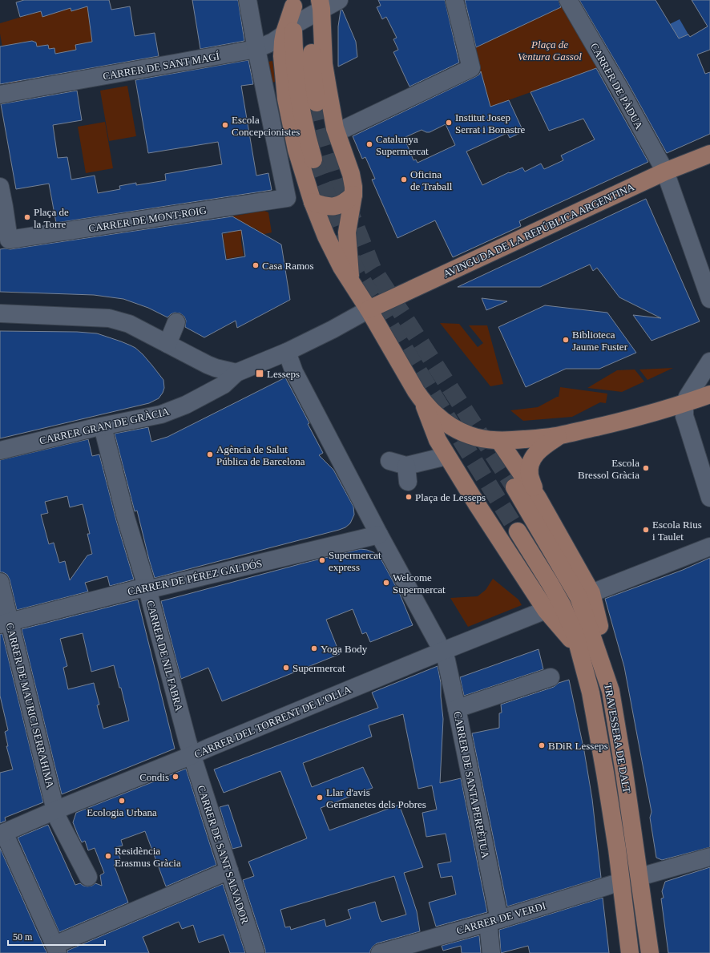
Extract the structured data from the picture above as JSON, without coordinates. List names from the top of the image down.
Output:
{
  "streets": {
    "main road": ["AVINGUDA DE LA REPÚBLICA ARGENTINA", "TRAVESSERA DE DALT"],
    "street": [
      "CARRER DE SANT MAGÍ",
      "CARRER DE PÀDUA",
      "CARRER DE MONT-ROIG",
      "CARRER GRAN DE GRÀCIA",
      "CARRER DE PÉREZ GALDÓS",
      "CARRER DE NIL FABRA",
      "CARRER DE MAURICI SERRAHIMA",
      "CARRER DEL TORRENT DE L'OLLA",
      "CARRER DE SANTA PERPÈTUA",
      "CARRER DE SANT SALVADOR",
      "CARRER DE VERDI"
    ]
  },
  "crossings": [
    ["CARRER DE SANT MAGÍ", "CARRER DE MONT-ROIG"],
    ["CARRER DE PÀDUA", "AVINGUDA DE LA REPÚBLICA ARGENTINA"],
    ["CARRER GRAN DE GRÀCIA", "CARRER DE NIL FABRA"],
    ["CARRER DE PÉREZ GALDÓS", "CARRER DE NIL FABRA"],
    ["CARRER DE PÉREZ GALDÓS", "CARRER DE MAURICI SERRAHIMA"],
    ["CARRER DE NIL FABRA", "CARRER DEL TORRENT DE L'OLLA"],
    ["CARRER DE NIL FABRA", "CARRER DE SANT SALVADOR"],
    ["CARRER DE MAURICI SERRAHIMA", "CARRER DEL TORRENT DE L'OLLA"],
    ["CARRER DEL TORRENT DE L'OLLA", "TRAVESSERA DE DALT"],
    ["CARRER DEL TORRENT DE L'OLLA", "CARRER DE SANTA PERPÈTUA"],
    ["CARRER DEL TORRENT DE L'OLLA", "CARRER DE SANT SALVADOR"],
    ["TRAVESSERA DE DALT", "CARRER DE VERDI"],
    ["CARRER DE SANTA PERPÈTUA", "CARRER DE VERDI"]
  ],
  "parks": ["Plaça de Ventura Gassol"],
  "places": {
    "other": [
      "Institut Josep Serrat i Bonastre",
      "Escola Concepcionistes",
      "Catalunya Supermercat",
      "Oficina de Traball",
      "Plaça de la Torre",
      "Casa Ramos",
      "Biblioteca Jaume Fuster",
      "Agència de Salut Pública de Barcelona",
      "Escola Bressol Gràcia",
      "Plaça de Lesseps",
      "Escola Rius i Taulet",
      "Supermercat express",
      "Welcome Supermercat",
      "Yoga Body",
      "Supermercat",
      "BDiR Lesseps",
      "Condis",
      "Llar d'avis Germanetes dels Pobres",
      "Ecologia Urbana",
      "Residència Erasmus Gràcia"
    ],
    "transit": ["Lesseps"]
  },
  "scale_bar": "50 m"
}
